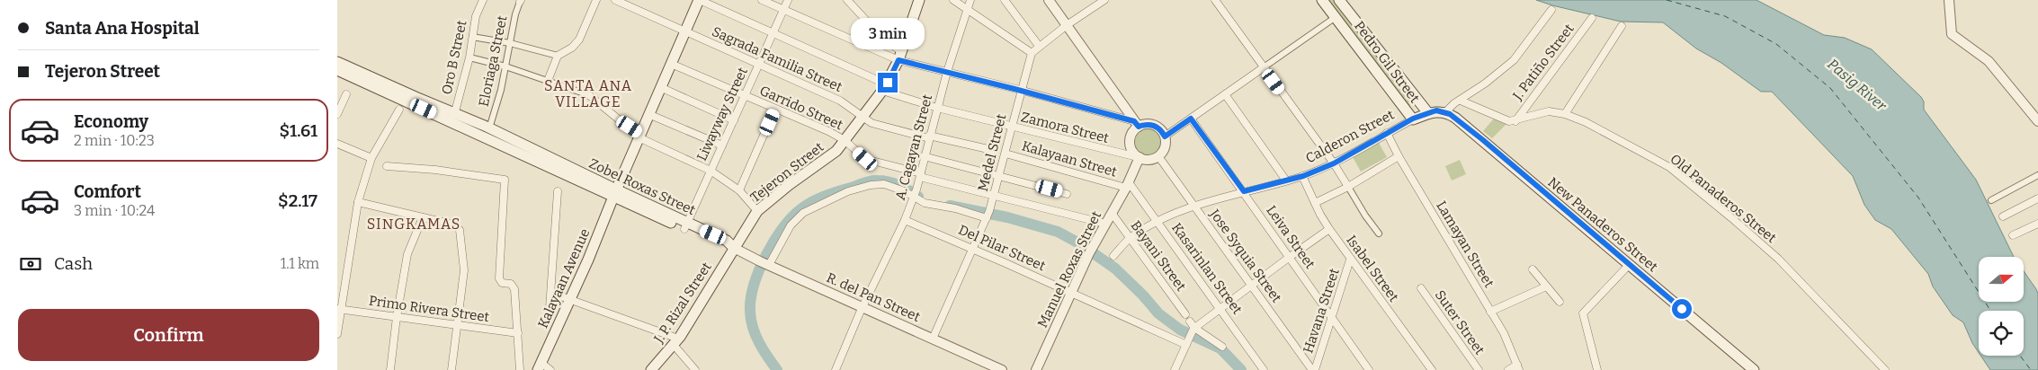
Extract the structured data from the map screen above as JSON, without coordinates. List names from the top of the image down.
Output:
{
  "streets": {
    "main road": [
      "Pedro Gil Street",
      "Calderon Street",
      "Tejeron Street",
      "Zobel Roxas Street",
      "New Panaderos Street",
      "Kalayaan Avenue",
      "J. P. Rizal Street"
    ],
    "street": [
      "Oro B Street",
      "Sagrada Familia Street",
      "Eloriaga Street",
      "J. Patiño Street",
      "Garrido Street",
      "Liwayway Street",
      "Zamora Street",
      "A. Cagayan Street",
      "Medel Street",
      "Kalayaan Street",
      "Old Panaderos Street",
      "Leiva Street",
      "Lamayan Street",
      "Del Pilar Street",
      "Bayani Street",
      "Jose Syquia Street",
      "Kasarinlan Street",
      "Isabel Street",
      "Manuel Roxas Street",
      "R. del Pan Street",
      "Primo Rivera Street",
      "Havana Street",
      "Suter Street"
    ]
  },
  "crossings": [
    ["Oro B Street", "Zobel Roxas Street"],
    ["Sagrada Familia Street", "Liwayway Street"],
    ["Sagrada Familia Street", "A. Cagayan Street"],
    ["Sagrada Familia Street", "Tejeron Street"],
    ["Sagrada Familia Street", "Kalayaan Avenue"],
    ["Eloriaga Street", "Zobel Roxas Street"],
    ["Pedro Gil Street", "Calderon Street"],
    ["J. Patiño Street", "Old Panaderos Street"],
    ["Garrido Street", "Liwayway Street"],
    ["Garrido Street", "A. Cagayan Street"],
    ["Garrido Street", "Medel Street"],
    ["Garrido Street", "Tejeron Street"],
    ["Garrido Street", "Manuel Roxas Street"],
    ["Garrido Street", "Kalayaan Avenue"],
    ["Liwayway Street", "Zamora Street"],
    ["Liwayway Street", "Zobel Roxas Street"],
    ["Zamora Street", "A. Cagayan Street"],
    ["Zamora Street", "Medel Street"],
    ["Zamora Street", "Tejeron Street"],
    ["Zamora Street", "Jose Syquia Street"],
    ["Zamora Street", "Manuel Roxas Street"],
    ["Zamora Street", "Kalayaan Avenue"],
    ["Calderon Street", "Leiva Street"],
    ["Calderon Street", "Lamayan Street"],
    ["Calderon Street", "Bayani Street"],
    ["Calderon Street", "Jose Syquia Street"],
    ["Calderon Street", "Kasarinlan Street"],
    ["Calderon Street", "Isabel Street"],
    ["A. Cagayan Street", "Del Pilar Street"],
    ["A. Cagayan Street", "R. del Pan Street"],
    ["Medel Street", "Kalayaan Street"],
    ["Medel Street", "Del Pilar Street"],
    ["Medel Street", "R. del Pan Street"],
    ["Kalayaan Street", "Kasarinlan Street"],
    ["Kalayaan Street", "Manuel Roxas Street"],
    ["Tejeron Street", "Zobel Roxas Street"],
    ["Tejeron Street", "R. del Pan Street"],
    ["Tejeron Street", "J. P. Rizal Street"],
    ["Zobel Roxas Street", "Kalayaan Avenue"],
    ["Zobel Roxas Street", "R. del Pan Street"],
    ["Zobel Roxas Street", "J. P. Rizal Street"],
    ["Leiva Street", "Havana Street"],
    ["Del Pilar Street", "Manuel Roxas Street"],
    ["Bayani Street", "Manuel Roxas Street"],
    ["Jose Syquia Street", "Manuel Roxas Street"],
    ["Jose Syquia Street", "Havana Street"],
    ["Kasarinlan Street", "Manuel Roxas Street"],
    ["Isabel Street", "Havana Street"],
    ["R. del Pan Street", "J. P. Rizal Street"]
  ],
  "districts": ["SANTA ANA VILLAGE", "SINGKAMAS"],
  "water": ["Pasig River"],
  "north": "right",
  "page": {
    "banner": ["Santa Ana Hospital", "Tejeron Street"],
    "bubble": "3 min",
    "list": [
      {
        "name": "Economy",
        "note": "2 min · 10:23",
        "value": "$1.61"
      },
      {
        "name": "Comfort",
        "note": "3 min · 10:24",
        "value": "$2.17"
      }
    ],
    "pay": ["Cash", "1.1 km"],
    "buttons": "Confirm"
  }
}
